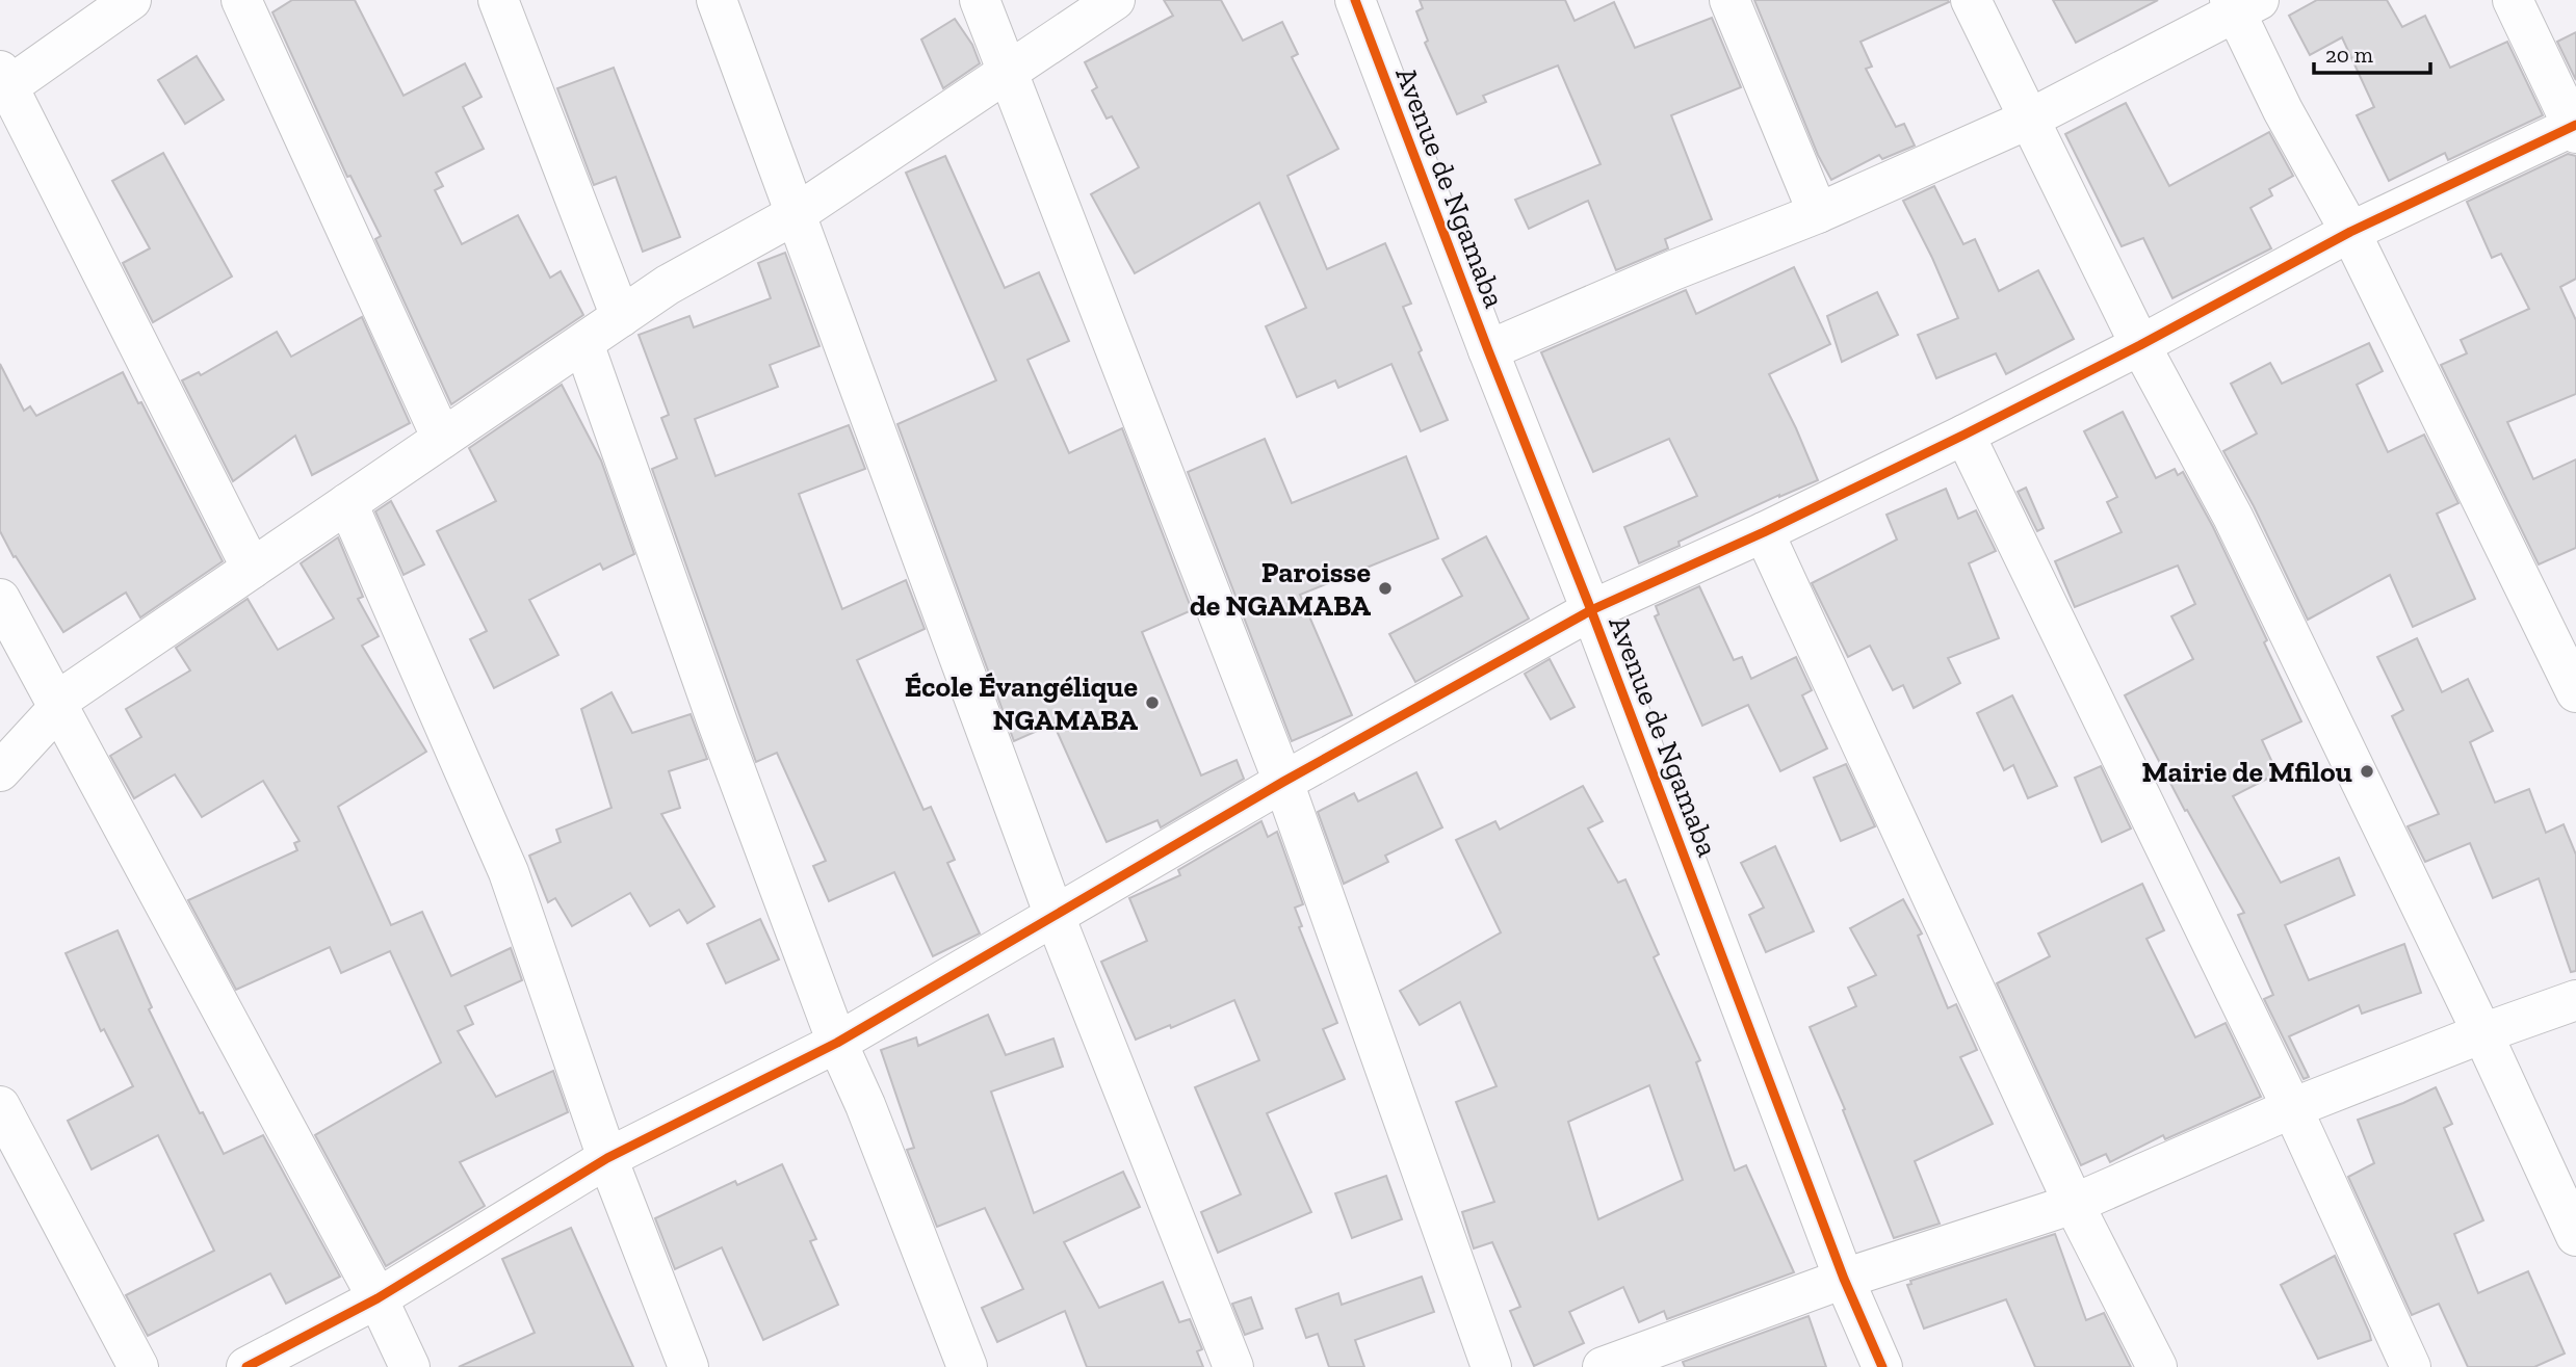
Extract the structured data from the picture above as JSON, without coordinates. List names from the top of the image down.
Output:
{
  "streets": {
    "street": ["Avenue de Ngamaba"]
  },
  "places": ["Paroisse de NGAMABA", "École Évangélique NGAMABA", "Mairie de Mfilou"],
  "scale_bar": "20 m"
}
